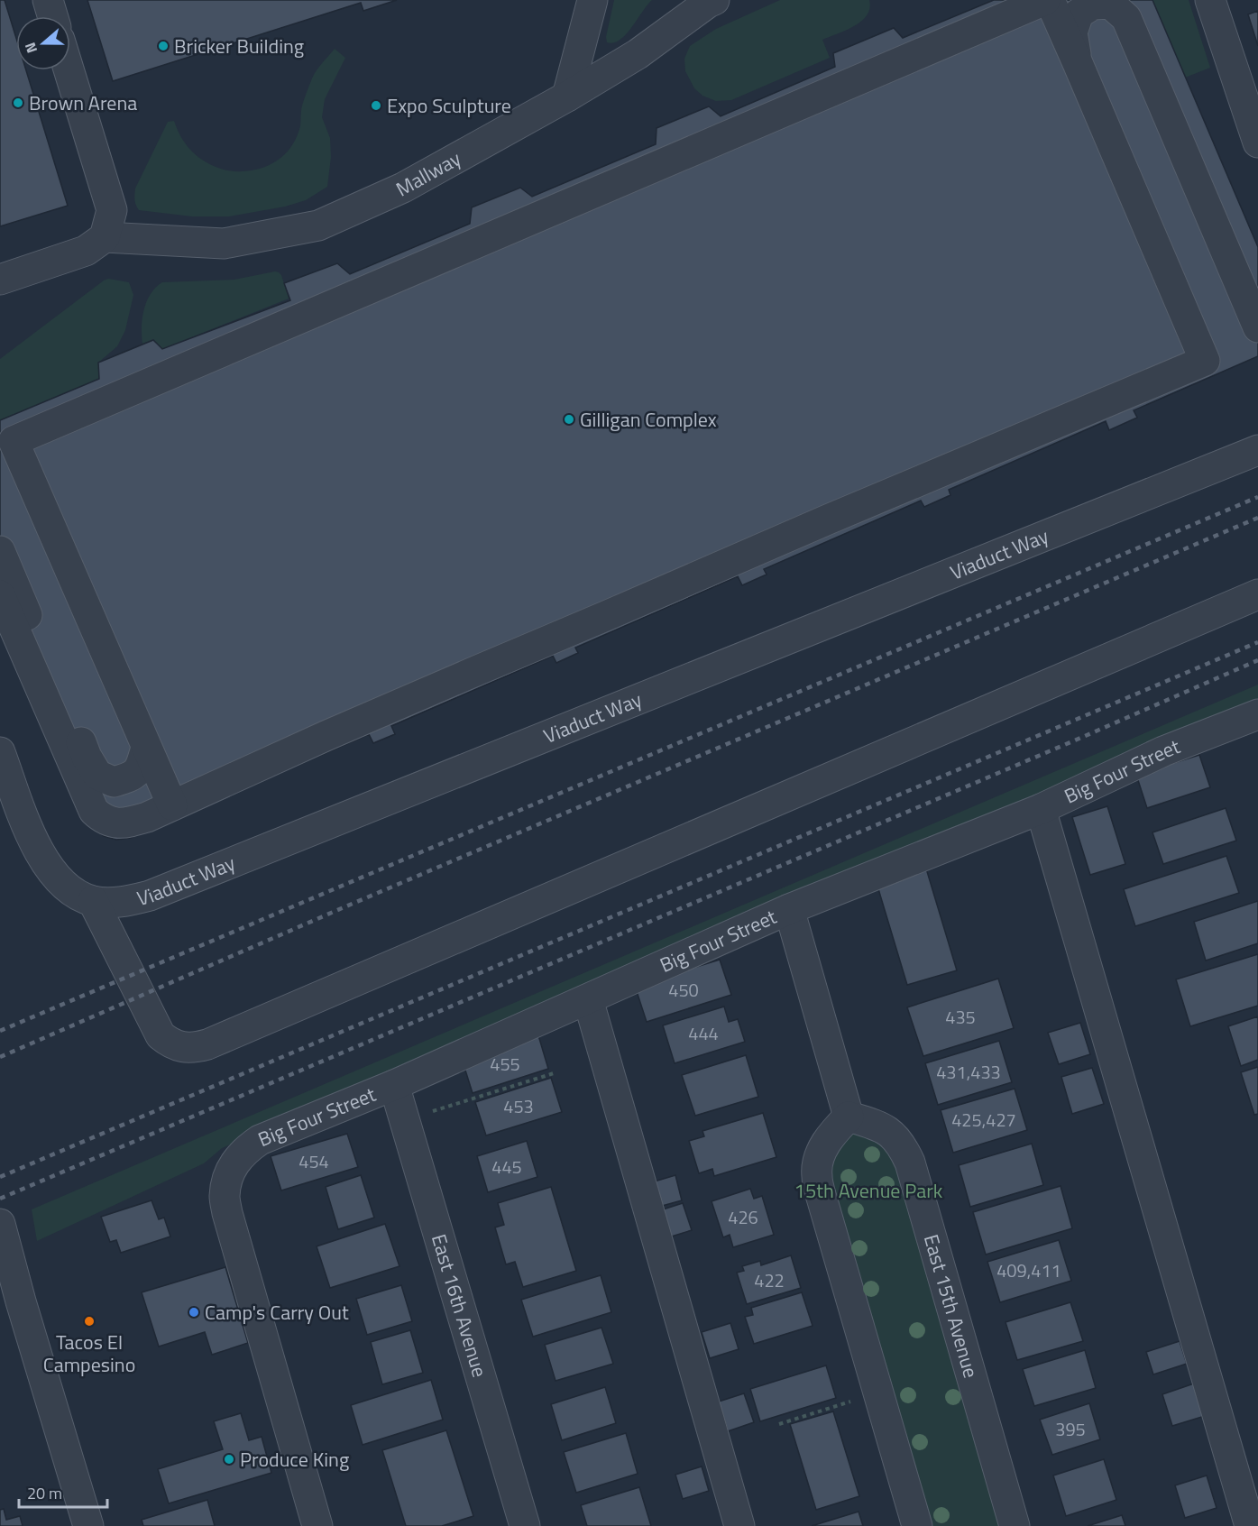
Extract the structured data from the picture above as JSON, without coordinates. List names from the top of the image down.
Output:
{
  "streets": {
    "street": [
      "Mallway",
      "Viaduct Way",
      "Big Four Street",
      "East 15th Avenue",
      "East 16th Avenue"
    ]
  },
  "crossings": [
    ["Big Four Street", "East 16th Avenue"]
  ],
  "parks": ["15th Avenue Park"],
  "places": [
    "Bricker Building",
    "Brown Arena",
    "Expo Sculpture",
    "Gilligan Complex",
    "Camp's Carry Out",
    "Tacos El Campesino",
    "Produce King"
  ],
  "house_numbers": [
    "450",
    "435",
    "444",
    "455",
    "431,433",
    "453",
    "425,427",
    "454",
    "445",
    "426",
    "409,411",
    "422",
    "395"
  ],
  "scale_bar": "20 m",
  "north": "left"
}
